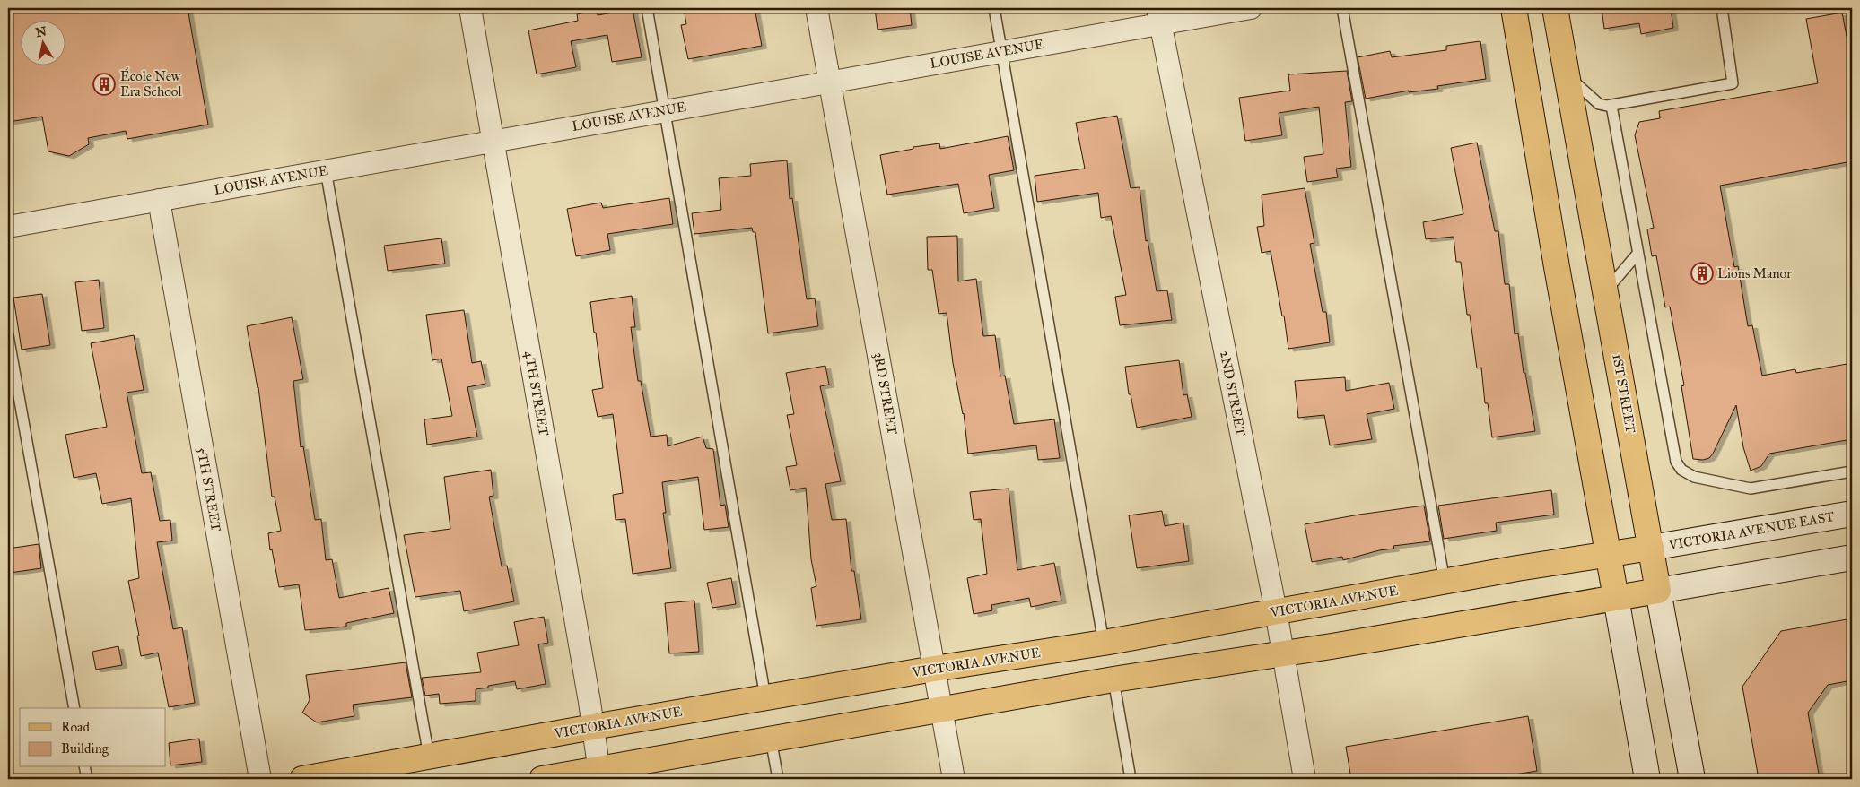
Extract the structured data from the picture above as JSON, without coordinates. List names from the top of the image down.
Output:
{
  "streets": {
    "main road": ["1ST STREET", "VICTORIA AVENUE EAST", "VICTORIA AVENUE"],
    "street": [
      "LOUISE AVENUE",
      "4TH STREET",
      "3RD STREET",
      "2ND STREET",
      "5TH STREET"
    ]
  },
  "crossings": [
    ["LOUISE AVENUE", "4TH STREET"],
    ["LOUISE AVENUE", "3RD STREET"],
    ["LOUISE AVENUE", "2ND STREET"],
    ["LOUISE AVENUE", "5TH STREET"],
    ["4TH STREET", "VICTORIA AVENUE"],
    ["3RD STREET", "VICTORIA AVENUE"],
    ["2ND STREET", "VICTORIA AVENUE"],
    ["1ST STREET", "VICTORIA AVENUE EAST"],
    ["1ST STREET", "VICTORIA AVENUE"],
    ["VICTORIA AVENUE EAST", "VICTORIA AVENUE"]
  ],
  "places": {
    "building": ["École New Era School", "Lions Manor"]
  },
  "legend": ["Road", "Building"],
  "north": "top"
}
